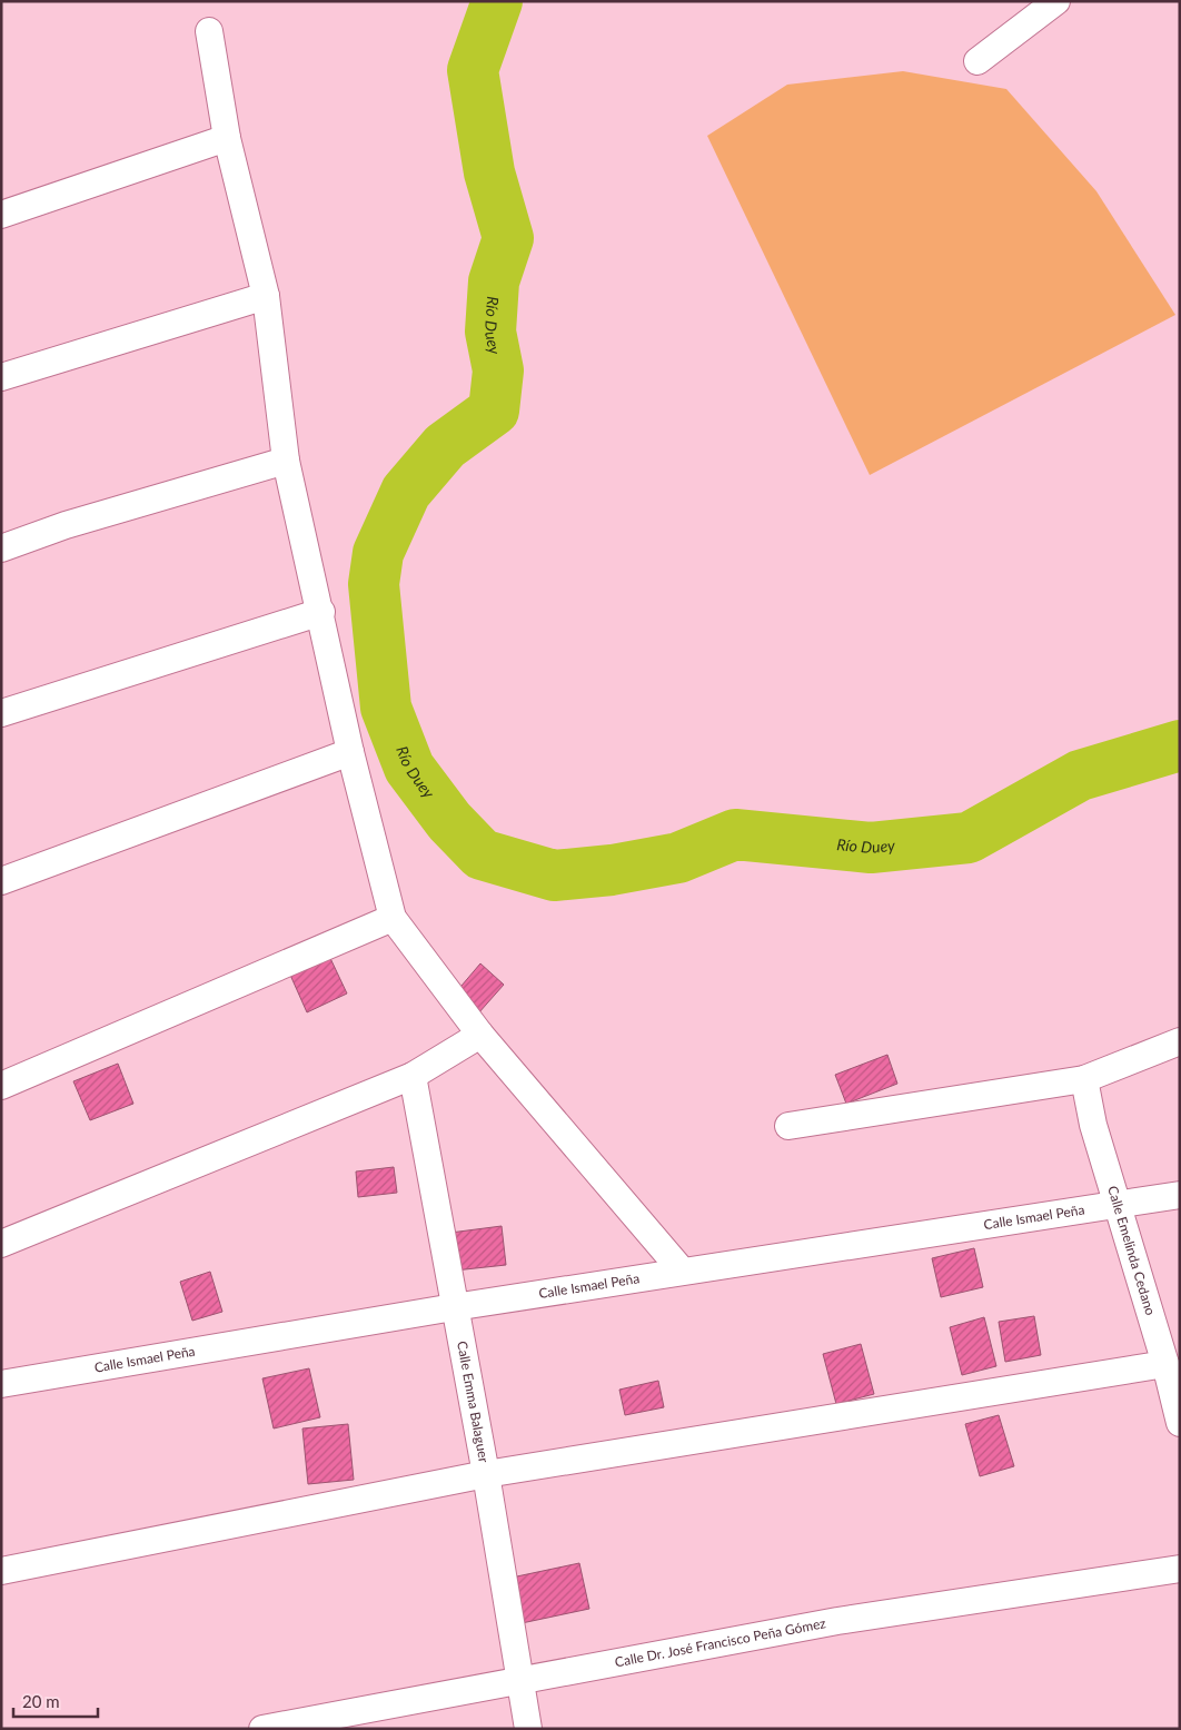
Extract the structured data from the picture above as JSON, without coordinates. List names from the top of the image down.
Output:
{
  "streets": {
    "street": [
      "Calle Ismael Peña",
      "Calle Emelinda Cedano",
      "Calle Emma Balaguer",
      "Calle Dr. José Francisco Peña Gómez"
    ]
  },
  "crossings": [
    ["Calle Ismael Peña", "Calle Emelinda Cedano"],
    ["Calle Ismael Peña", "Calle Emma Balaguer"],
    ["Calle Emma Balaguer", "Calle Dr. José Francisco Peña Gómez"]
  ],
  "water": ["Río Duey"],
  "scale_bar": "20 m"
}
